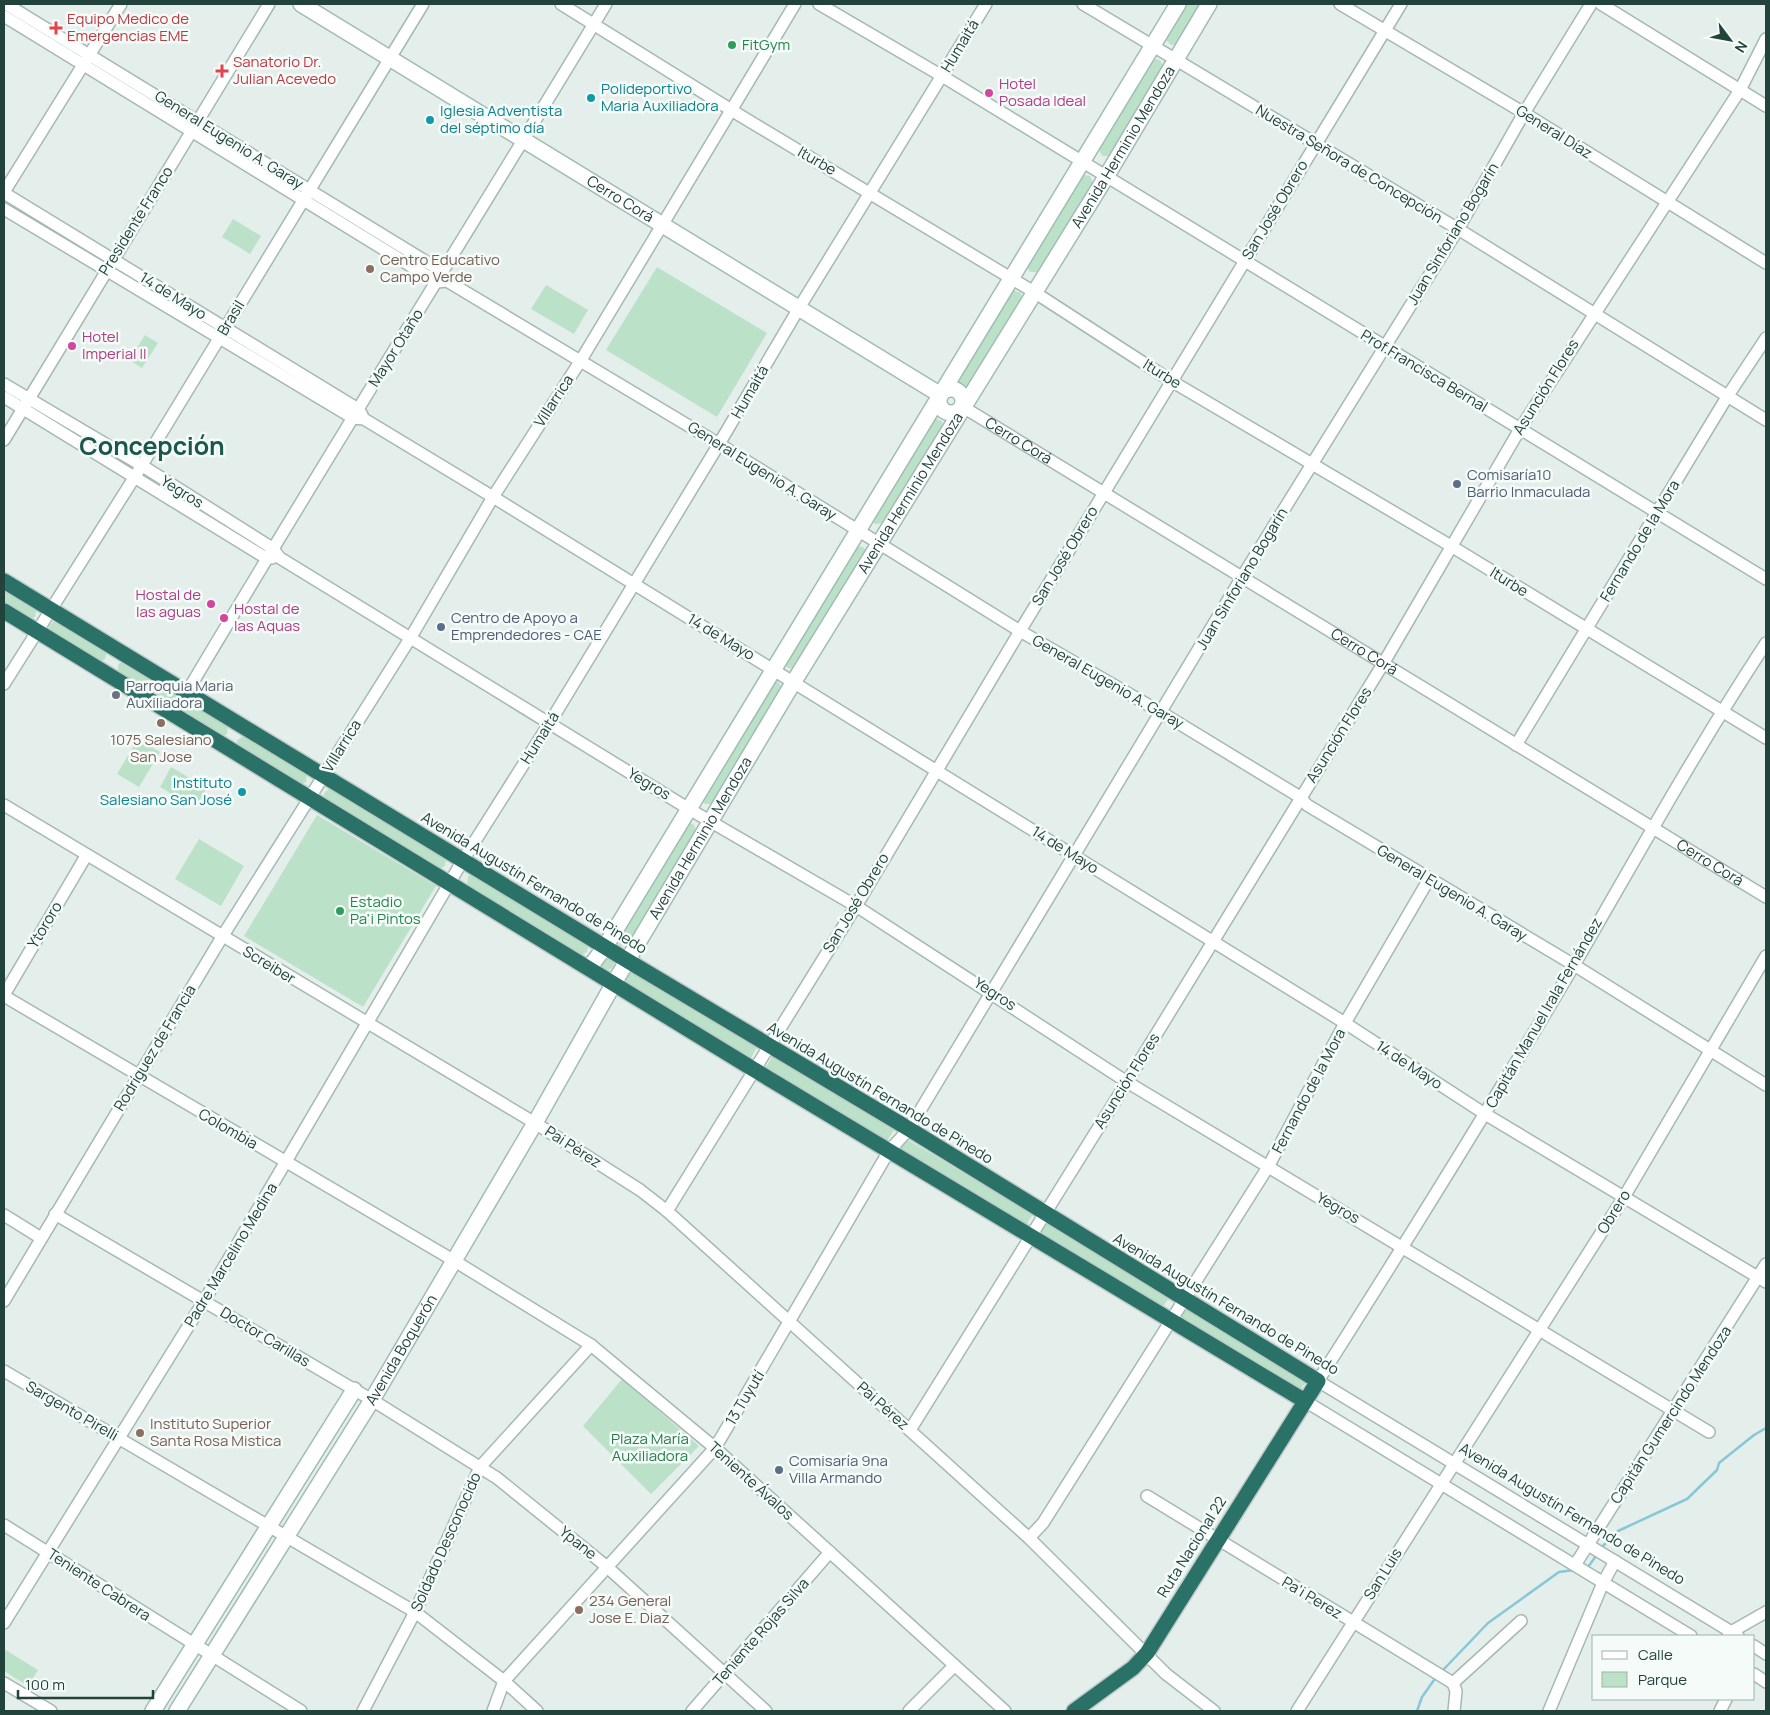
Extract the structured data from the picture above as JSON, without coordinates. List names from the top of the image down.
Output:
{
  "streets": {
    "highway": ["Avenida Augustín Fernando de Pinedo", "Ruta Nacional 22"],
    "street": [
      "Humaitá",
      "General Díaz",
      "General Eugenio A. Garay",
      "Avenida Herminio Mendoza",
      "Iturbe",
      "Nuestra Señora de Concepción",
      "Cerro Corá",
      "San José Obrero",
      "Presidente Franco",
      "Juan Sinforiano Bogarín",
      "14 de Mayo",
      "Brasil",
      "Mayor Otaño",
      "Prof.Francisca Bernal",
      "Asunción Flores",
      "Villarrica",
      "Yegros",
      "Fernando de la Mora",
      "Ytororo",
      "Screiber",
      "Capitán Manuel Irala Fernández",
      "Rodríguez de Francia",
      "Colombia",
      "Pai Pérez",
      "Obrero",
      "Padre Marcelino Medina",
      "Doctor Carillas",
      "Avenida Boquerón",
      "13 Tuyutí",
      "Sargento Pirelli",
      "Capitán Gumercindo Mendoza",
      "Teniente Ávalos",
      "Soldado Desconocido",
      "Ypane",
      "San Luis",
      "Teniente Cabrera",
      "Pa'i Perez",
      "Teniente Rojas Silva"
    ]
  },
  "crossings": [
    ["Humaitá", "General Eugenio A. Garay"],
    ["Humaitá", "Iturbe"],
    ["Humaitá", "Cerro Corá"],
    ["Humaitá", "14 de Mayo"],
    ["Humaitá", "Prof.Francisca Bernal"],
    ["Humaitá", "Yegros"],
    ["Humaitá", "Avenida Augustín Fernando de Pinedo"],
    ["Humaitá", "Padre Marcelino Medina"],
    ["General Díaz", "San José Obrero"],
    ["General Díaz", "Juan Sinforiano Bogarín"],
    ["General Díaz", "Asunción Flores"],
    ["General Eugenio A. Garay", "Avenida Herminio Mendoza"],
    ["General Eugenio A. Garay", "San José Obrero"],
    ["General Eugenio A. Garay", "Presidente Franco"],
    ["General Eugenio A. Garay", "Juan Sinforiano Bogarín"],
    ["General Eugenio A. Garay", "Brasil"],
    ["General Eugenio A. Garay", "Mayor Otaño"],
    ["General Eugenio A. Garay", "Asunción Flores"],
    ["General Eugenio A. Garay", "Villarrica"],
    ["General Eugenio A. Garay", "Fernando de la Mora"],
    ["General Eugenio A. Garay", "Capitán Manuel Irala Fernández"],
    ["General Eugenio A. Garay", "Obrero"],
    ["Avenida Herminio Mendoza", "Iturbe"],
    ["Avenida Herminio Mendoza", "Nuestra Señora de Concepción"],
    ["Avenida Herminio Mendoza", "Cerro Corá"],
    ["Avenida Herminio Mendoza", "14 de Mayo"],
    ["Avenida Herminio Mendoza", "Prof.Francisca Bernal"],
    ["Avenida Herminio Mendoza", "Yegros"],
    ["Avenida Herminio Mendoza", "Avenida Augustín Fernando de Pinedo"],
    ["Avenida Herminio Mendoza", "Avenida Boquerón"],
    ["Iturbe", "San José Obrero"],
    ["Iturbe", "Juan Sinforiano Bogarín"],
    ["Iturbe", "Mayor Otaño"],
    ["Iturbe", "Asunción Flores"],
    ["Iturbe", "Villarrica"],
    ["Iturbe", "Fernando de la Mora"],
    ["Iturbe", "Capitán Manuel Irala Fernández"],
    ["Nuestra Señora de Concepción", "San José Obrero"],
    ["Nuestra Señora de Concepción", "Juan Sinforiano Bogarín"],
    ["Nuestra Señora de Concepción", "Asunción Flores"],
    ["Nuestra Señora de Concepción", "Fernando de la Mora"],
    ["Cerro Corá", "San José Obrero"],
    ["Cerro Corá", "Juan Sinforiano Bogarín"],
    ["Cerro Corá", "Brasil"],
    ["Cerro Corá", "Mayor Otaño"],
    ["Cerro Corá", "Asunción Flores"],
    ["Cerro Corá", "Villarrica"],
    ["Cerro Corá", "Fernando de la Mora"],
    ["Cerro Corá", "Capitán Manuel Irala Fernández"],
    ["San José Obrero", "14 de Mayo"],
    ["San José Obrero", "Prof.Francisca Bernal"],
    ["San José Obrero", "Yegros"],
    ["San José Obrero", "Avenida Augustín Fernando de Pinedo"],
    ["San José Obrero", "Pai Pérez"],
    ["Presidente Franco", "14 de Mayo"],
    ["Presidente Franco", "Yegros"],
    ["Juan Sinforiano Bogarín", "14 de Mayo"],
    ["Juan Sinforiano Bogarín", "Prof.Francisca Bernal"],
    ["Juan Sinforiano Bogarín", "Yegros"],
    ["Juan Sinforiano Bogarín", "Avenida Augustín Fernando de Pinedo"],
    ["Juan Sinforiano Bogarín", "13 Tuyutí"],
    ["14 de Mayo", "Brasil"],
    ["14 de Mayo", "Mayor Otaño"],
    ["14 de Mayo", "Asunción Flores"],
    ["14 de Mayo", "Villarrica"],
    ["14 de Mayo", "Fernando de la Mora"],
    ["14 de Mayo", "Capitán Manuel Irala Fernández"],
    ["14 de Mayo", "Obrero"],
    ["14 de Mayo", "Capitán Gumercindo Mendoza"],
    ["Brasil", "Yegros"],
    ["Brasil", "Avenida Augustín Fernando de Pinedo"],
    ["Mayor Otaño", "Yegros"],
    ["Mayor Otaño", "Avenida Augustín Fernando de Pinedo"],
    ["Prof.Francisca Bernal", "Asunción Flores"],
    ["Prof.Francisca Bernal", "Fernando de la Mora"],
    ["Asunción Flores", "Yegros"],
    ["Asunción Flores", "Avenida Augustín Fernando de Pinedo"],
    ["Asunción Flores", "Pai Pérez"],
    ["Villarrica", "Yegros"],
    ["Villarrica", "Avenida Augustín Fernando de Pinedo"],
    ["Villarrica", "Rodríguez de Francia"],
    ["Yegros", "Fernando de la Mora"],
    ["Yegros", "Capitán Manuel Irala Fernández"],
    ["Yegros", "Obrero"],
    ["Yegros", "Capitán Gumercindo Mendoza"],
    ["Fernando de la Mora", "Avenida Augustín Fernando de Pinedo"],
    ["Fernando de la Mora", "Pai Pérez"],
    ["Avenida Augustín Fernando de Pinedo", "Capitán Manuel Irala Fernández"],
    ["Avenida Augustín Fernando de Pinedo", "Obrero"],
    ["Avenida Augustín Fernando de Pinedo", "Capitán Gumercindo Mendoza"],
    ["Avenida Augustín Fernando de Pinedo", "Ruta Nacional 22"],
    ["Avenida Augustín Fernando de Pinedo", "San Luis"],
    ["Ytororo", "Screiber"],
    ["Ytororo", "Colombia"],
    ["Screiber", "Rodríguez de Francia"],
    ["Screiber", "Pai Pérez"],
    ["Screiber", "Padre Marcelino Medina"],
    ["Screiber", "Avenida Boquerón"],
    ["Capitán Manuel Irala Fernández", "Ruta Nacional 22"],
    ["Rodríguez de Francia", "Colombia"],
    ["Rodríguez de Francia", "Doctor Carillas"],
    ["Colombia", "Padre Marcelino Medina"],
    ["Colombia", "Avenida Boquerón"],
    ["Colombia", "Teniente Ávalos"],
    ["Pai Pérez", "Avenida Boquerón"],
    ["Pai Pérez", "13 Tuyutí"],
    ["Pai Pérez", "Ruta Nacional 22"],
    ["Obrero", "San Luis"],
    ["Padre Marcelino Medina", "Doctor Carillas"],
    ["Padre Marcelino Medina", "Sargento Pirelli"],
    ["Padre Marcelino Medina", "Teniente Cabrera"],
    ["Doctor Carillas", "Avenida Boquerón"],
    ["Doctor Carillas", "Ypane"],
    ["Avenida Boquerón", "Sargento Pirelli"],
    ["Avenida Boquerón", "Teniente Ávalos"],
    ["Avenida Boquerón", "Ypane"],
    ["Avenida Boquerón", "Teniente Cabrera"],
    ["13 Tuyutí", "Teniente Ávalos"],
    ["13 Tuyutí", "Ypane"],
    ["Teniente Ávalos", "Soldado Desconocido"],
    ["Teniente Ávalos", "Teniente Rojas Silva"],
    ["Soldado Desconocido", "Ypane"],
    ["Ypane", "Teniente Rojas Silva"],
    ["Ruta Nacional 22", "Pa'i Perez"],
    ["San Luis", "Pa'i Perez"]
  ],
  "districts": ["Concepción"],
  "parks": ["Plaza María Auxiliadora"],
  "places": {
    "health": ["Equipo Medico de Emergencias EME", "Sanatorio Dr. Julian Acevedo"],
    "other": [
      "FitGym",
      "Hotel Posada Ideal",
      "Polideportivo Maria Auxiliadora",
      "Iglesia Adventista del séptimo día",
      "Centro Educativo Campo Verde",
      "Hotel Imperial II",
      "Comisaría10 Barrio Inmaculada",
      "Hostal de las aguas",
      "Hostal de las Aquas",
      "Centro de Apoyo a Emprendedores - CAE",
      "Parroquia Maria Auxiliadora",
      "1075 Salesiano San Jose",
      "Instituto Salesiano San José",
      "Estadio Pa'i Pintos",
      "Instituto Superior Santa Rosa Mistica",
      "Comisaría 9na Villa Armando",
      "234 General Jose E. Diaz"
    ]
  },
  "legend": ["Calle", "Parque"],
  "scale_bar": "100 m",
  "north": "bottom right"
}
